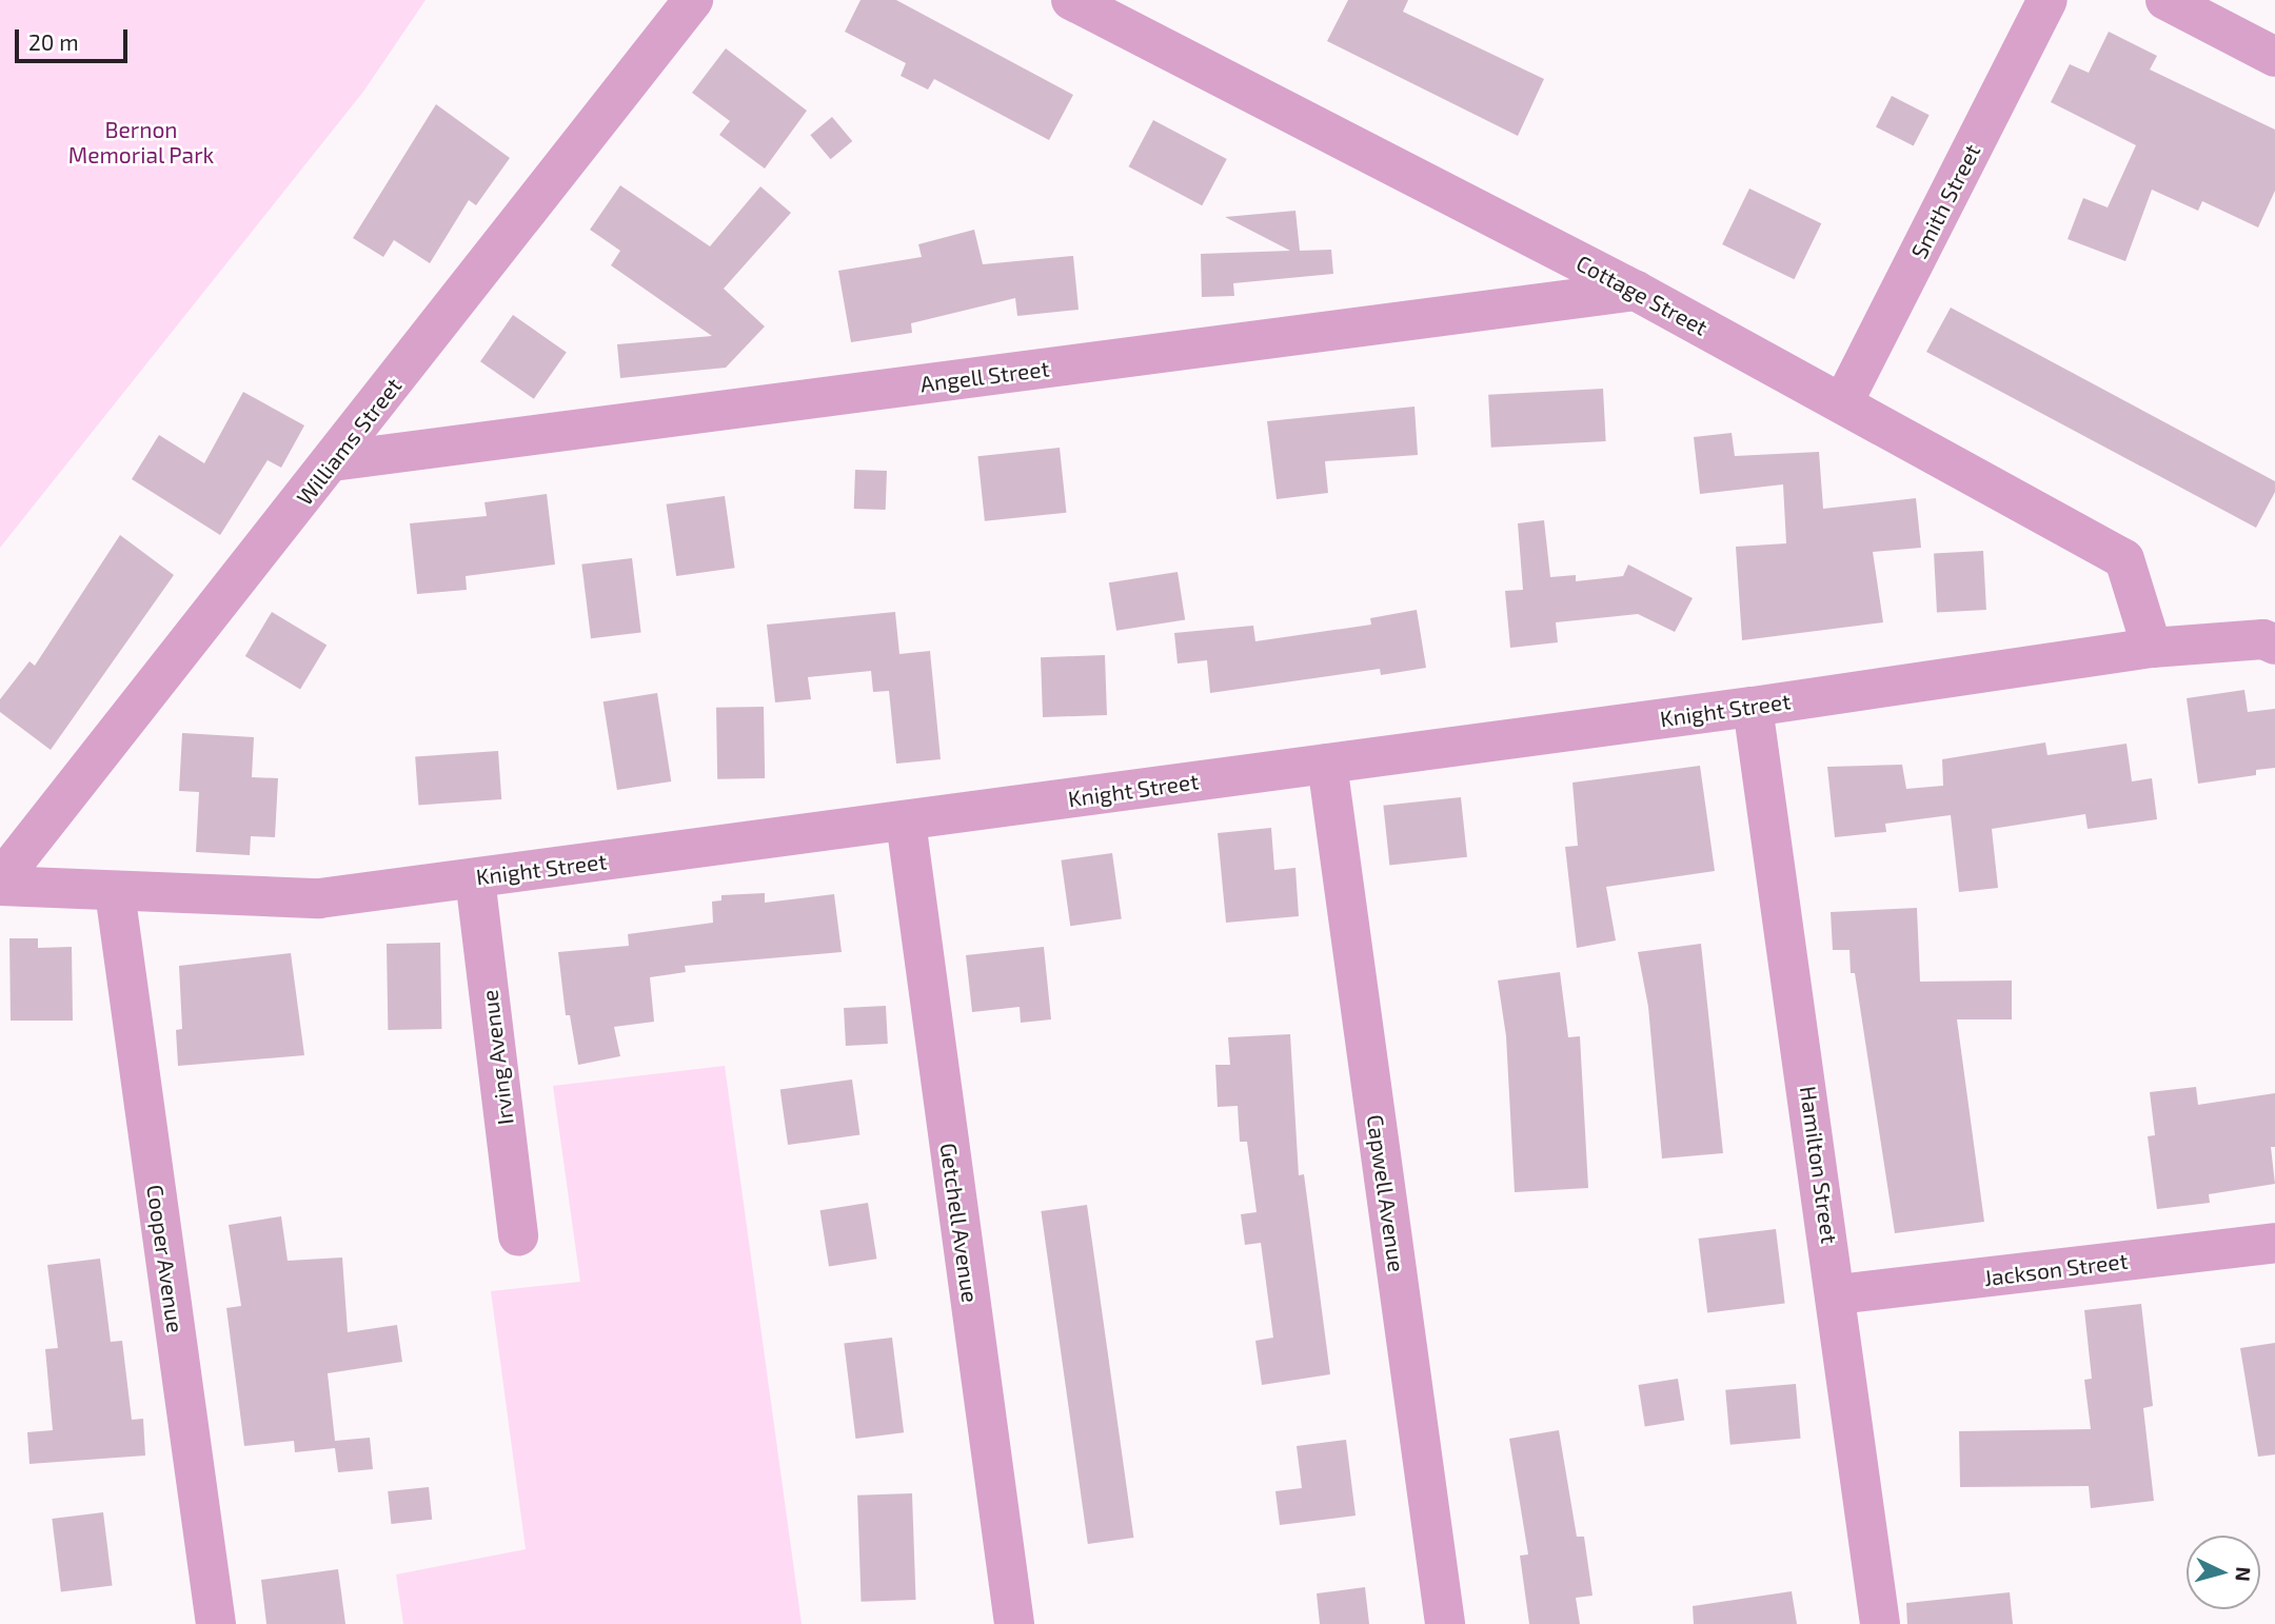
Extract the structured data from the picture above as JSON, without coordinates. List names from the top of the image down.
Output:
{
  "streets": {
    "street": [
      "Smith Street",
      "Cottage Street",
      "Angell Street",
      "Williams Street",
      "Knight Street",
      "Irving Avenue",
      "Hamilton Street",
      "Capwell Avenue",
      "Getchell Avenue",
      "Cooper Avenue",
      "Jackson Street"
    ]
  },
  "crossings": [
    ["Smith Street", "Cottage Street"],
    ["Cottage Street", "Angell Street"],
    ["Cottage Street", "Knight Street"],
    ["Angell Street", "Williams Street"],
    ["Williams Street", "Knight Street"],
    ["Knight Street", "Irving Avenue"],
    ["Knight Street", "Hamilton Street"],
    ["Knight Street", "Capwell Avenue"],
    ["Knight Street", "Getchell Avenue"],
    ["Knight Street", "Cooper Avenue"],
    ["Hamilton Street", "Jackson Street"]
  ],
  "parks": ["Bernon Memorial Park"],
  "scale_bar": "20 m",
  "north": "right"
}
